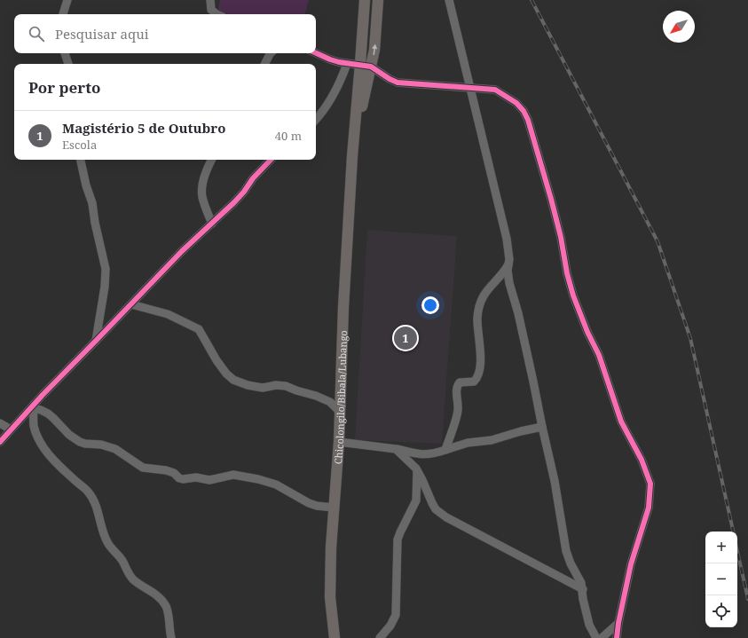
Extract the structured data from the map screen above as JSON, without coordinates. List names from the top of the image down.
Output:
{
  "streets": {
    "main road": ["Chicolongilo/Bibala/Lubango"]
  },
  "north": "bottom left",
  "page": {
    "search": "Pesquisar aqui",
    "heading": "Por perto",
    "list": [
      {
        "mark": "1",
        "name": "Magistério 5 de Outubro",
        "note": "Escola",
        "value": "40 m"
      }
    ],
    "pins": "1",
    "map_buttons": ["+", "−"]
  }
}
